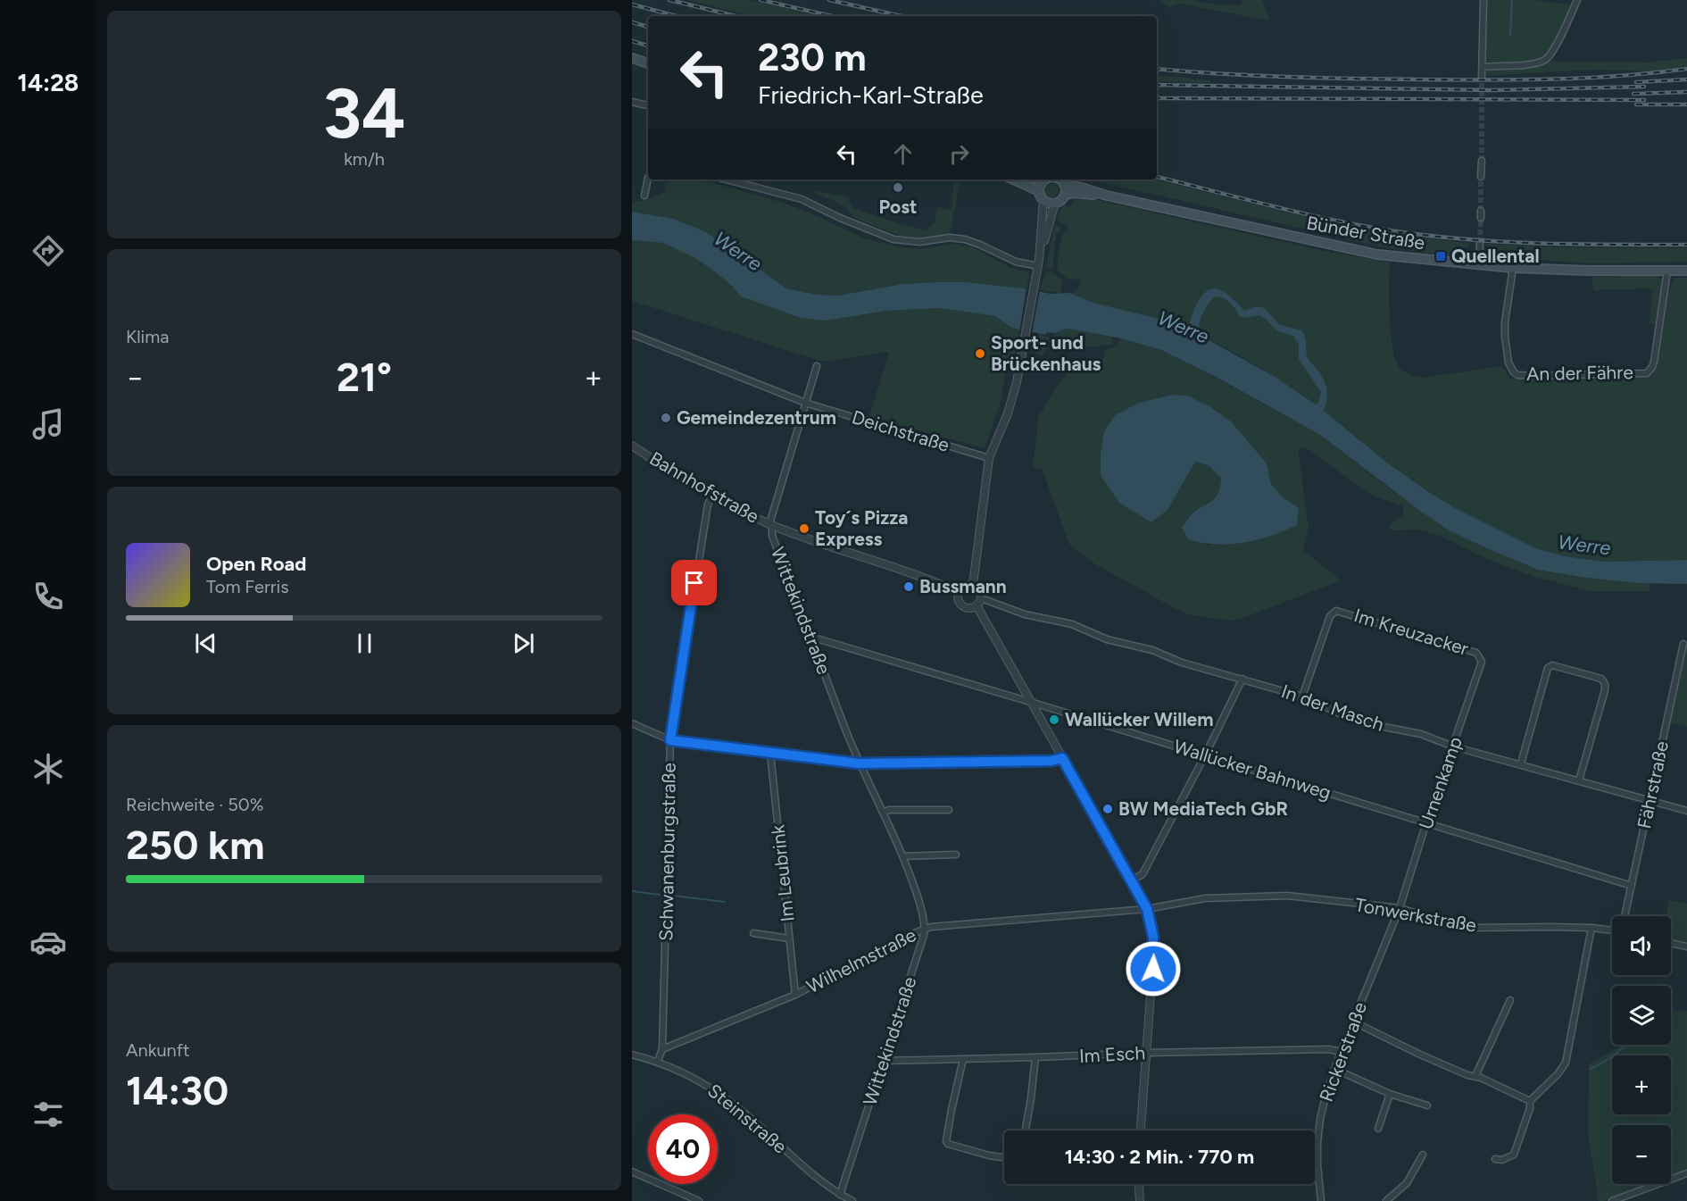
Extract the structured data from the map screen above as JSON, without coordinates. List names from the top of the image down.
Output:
{
  "streets": {
    "main road": ["Bünder Straße"],
    "street": [
      "An der Fähre",
      "Deichstraße",
      "Bahnhofstraße",
      "Wittekindstraße",
      "Im Kreuzacker",
      "In der Masch",
      "Wallücker Bahnweg",
      "Urnenkamp",
      "Fährstraße",
      "Schwanenburgstraße",
      "Im Leubrink",
      "Tonwerkstraße",
      "Wilhelmstraße",
      "Rickerstraße",
      "Im Esch",
      "Steinstraße"
    ]
  },
  "crossings": [
    ["Bünder Straße", "An der Fähre"],
    ["Bahnhofstraße", "Wittekindstraße"],
    ["Bahnhofstraße", "In der Masch"],
    ["Bahnhofstraße", "Schwanenburgstraße"],
    ["Wittekindstraße", "Wallücker Bahnweg"],
    ["Wittekindstraße", "Wilhelmstraße"],
    ["Wittekindstraße", "Im Esch"],
    ["Wittekindstraße", "Steinstraße"],
    ["Im Kreuzacker", "In der Masch"],
    ["Im Kreuzacker", "Urnenkamp"],
    ["In der Masch", "Urnenkamp"],
    ["In der Masch", "Fährstraße"],
    ["Wallücker Bahnweg", "Urnenkamp"],
    ["Wallücker Bahnweg", "Fährstraße"],
    ["Urnenkamp", "Tonwerkstraße"],
    ["Urnenkamp", "Rickerstraße"],
    ["Schwanenburgstraße", "Wilhelmstraße"],
    ["Im Leubrink", "Wilhelmstraße"],
    ["Tonwerkstraße", "Wilhelmstraße"],
    ["Tonwerkstraße", "Rickerstraße"],
    ["Rickerstraße", "Im Esch"]
  ],
  "water": ["Werre"],
  "places": {
    "other": [
      "Post",
      "Sport- und Brückenhaus",
      "Gemeindezentrum",
      "Toy´s Pizza Express",
      "Bussmann",
      "Wallücker Willem",
      "BW MediaTech GbR"
    ],
    "transit": ["Quellental"]
  },
  "page": {
    "tabs": "14:28",
    "tile": [
      ["34", "km/h"],
      "Klima",
      ["Reichweite · 50%", "250 km"],
      ["Ankunft", "14:30"]
    ],
    "turn": ["230 m", "Friedrich-Karl-Straße"],
    "heat": ["−", "21°", "+"],
    "song": ["Open Road", "Tom Ferris"],
    "map_buttons": ["+", "−"],
    "limit": "40",
    "trip": "14:30 · 2 Min. · 770 m"
  }
}
